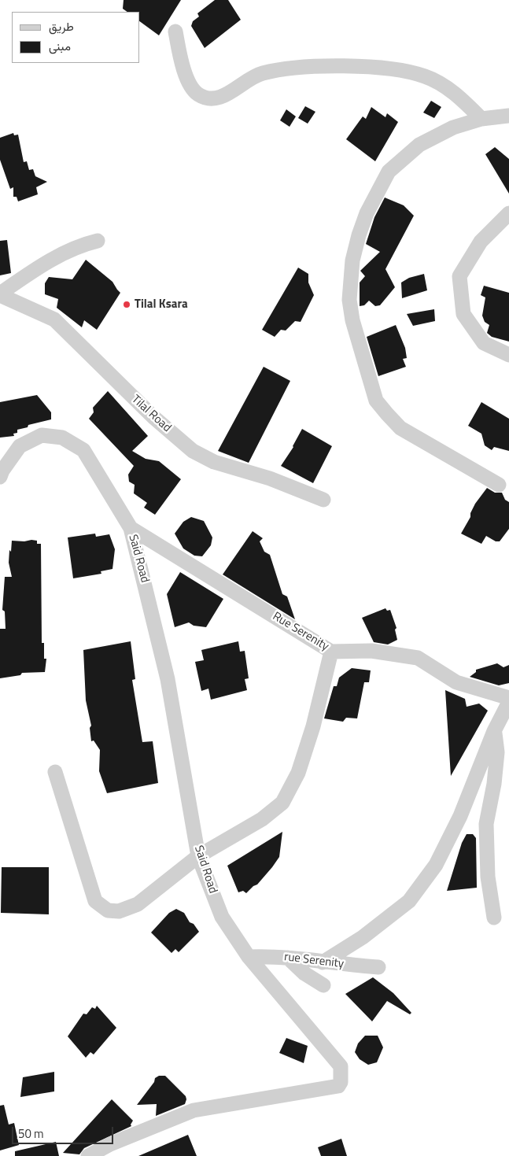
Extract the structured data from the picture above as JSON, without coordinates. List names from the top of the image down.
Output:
{
  "streets": {
    "street": [
      "Tilal Road",
      "Said Road",
      "Rue Serenity",
      "rue Serenity"
    ]
  },
  "crossings": [
    ["Said Road", "Rue Serenity"],
    ["Said Road", "rue Serenity"],
    ["Rue Serenity", "rue Serenity"]
  ],
  "places": ["Tilal Ksara"],
  "legend": ["طريق", "مبنى"],
  "scale_bar": "50 m"
}
